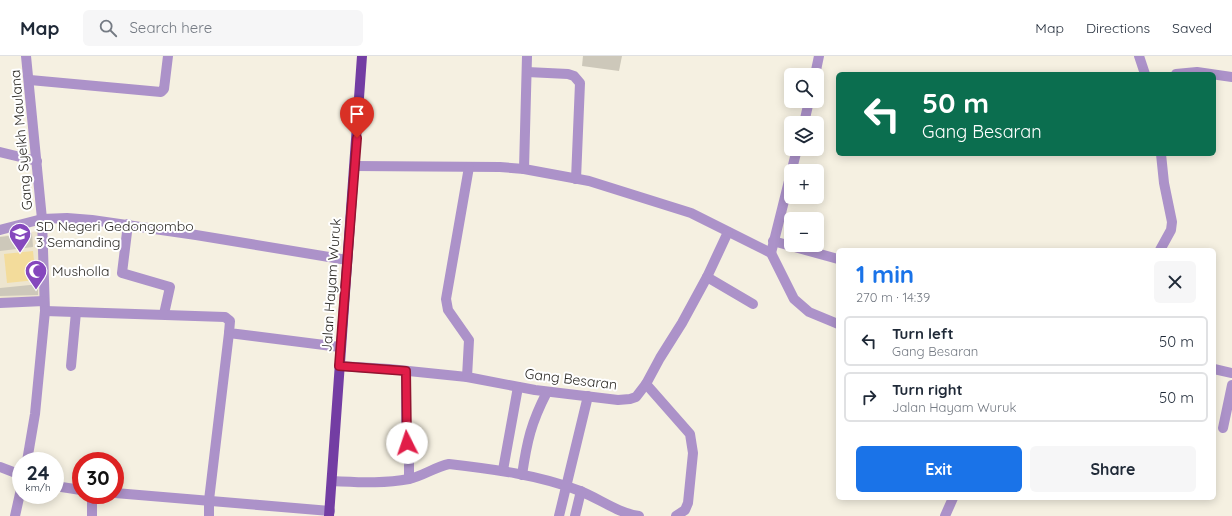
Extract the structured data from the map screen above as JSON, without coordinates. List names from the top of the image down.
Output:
{
  "streets": {
    "main road": ["Jalan Hayam Wuruk"],
    "street": ["Gang Syeikh Maulana", "Gang Besaran"]
  },
  "crossings": [
    ["Jalan Hayam Wuruk", "Gang Besaran"]
  ],
  "places": {
    "school or university": ["SD Negeri Gedongombo 3 Semanding"],
    "mosque": ["Musholla"]
  },
  "page": {
    "header": "Map",
    "search": "Search here",
    "nav": ["Map", "Directions", "Saved"],
    "map_buttons": ["+", "−"],
    "turn": ["50 m", "Gang Besaran"],
    "heading": ["1 min", "270 m · 14:39"],
    "list": [
      {
        "name": "Turn left",
        "note": "Gang Besaran",
        "value": "50 m"
      },
      {
        "name": "Turn right",
        "note": "Jalan Hayam Wuruk",
        "value": "50 m"
      }
    ],
    "buttons": ["Exit", "Share"],
    "speed": "24 km/h",
    "limit": "30"
  }
}
